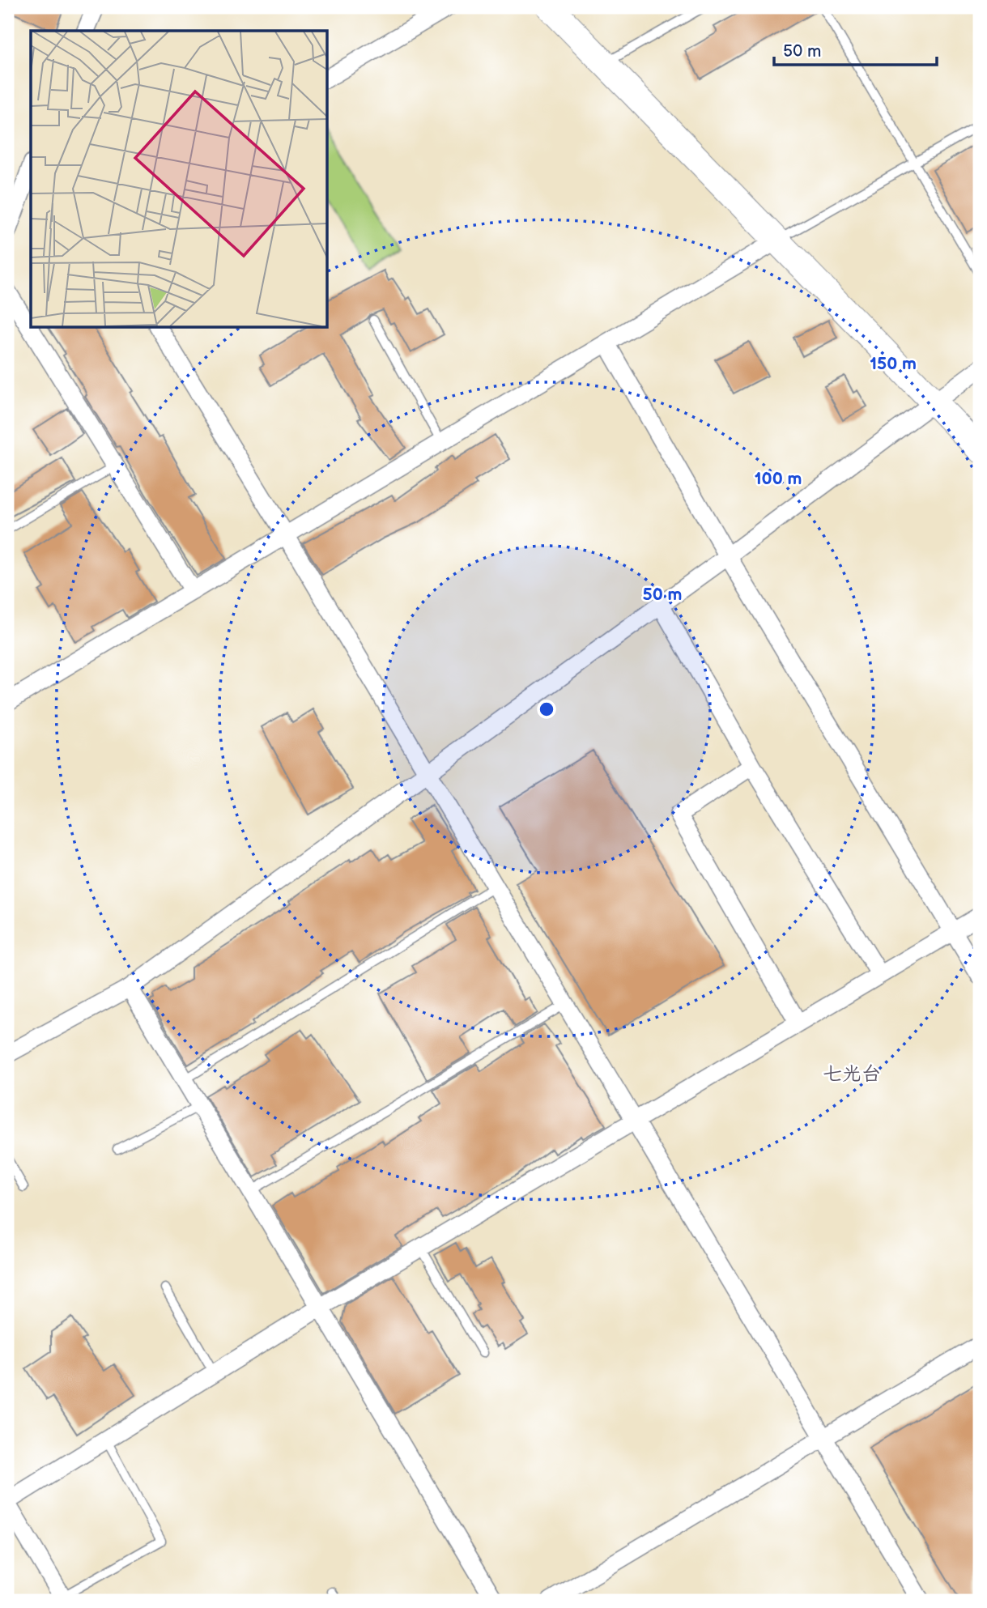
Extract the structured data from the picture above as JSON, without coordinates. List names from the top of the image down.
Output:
{
  "districts": ["七光台"],
  "scale_bar": "50 m",
  "rings": ["150 m", "100 m", "50 m"]
}
